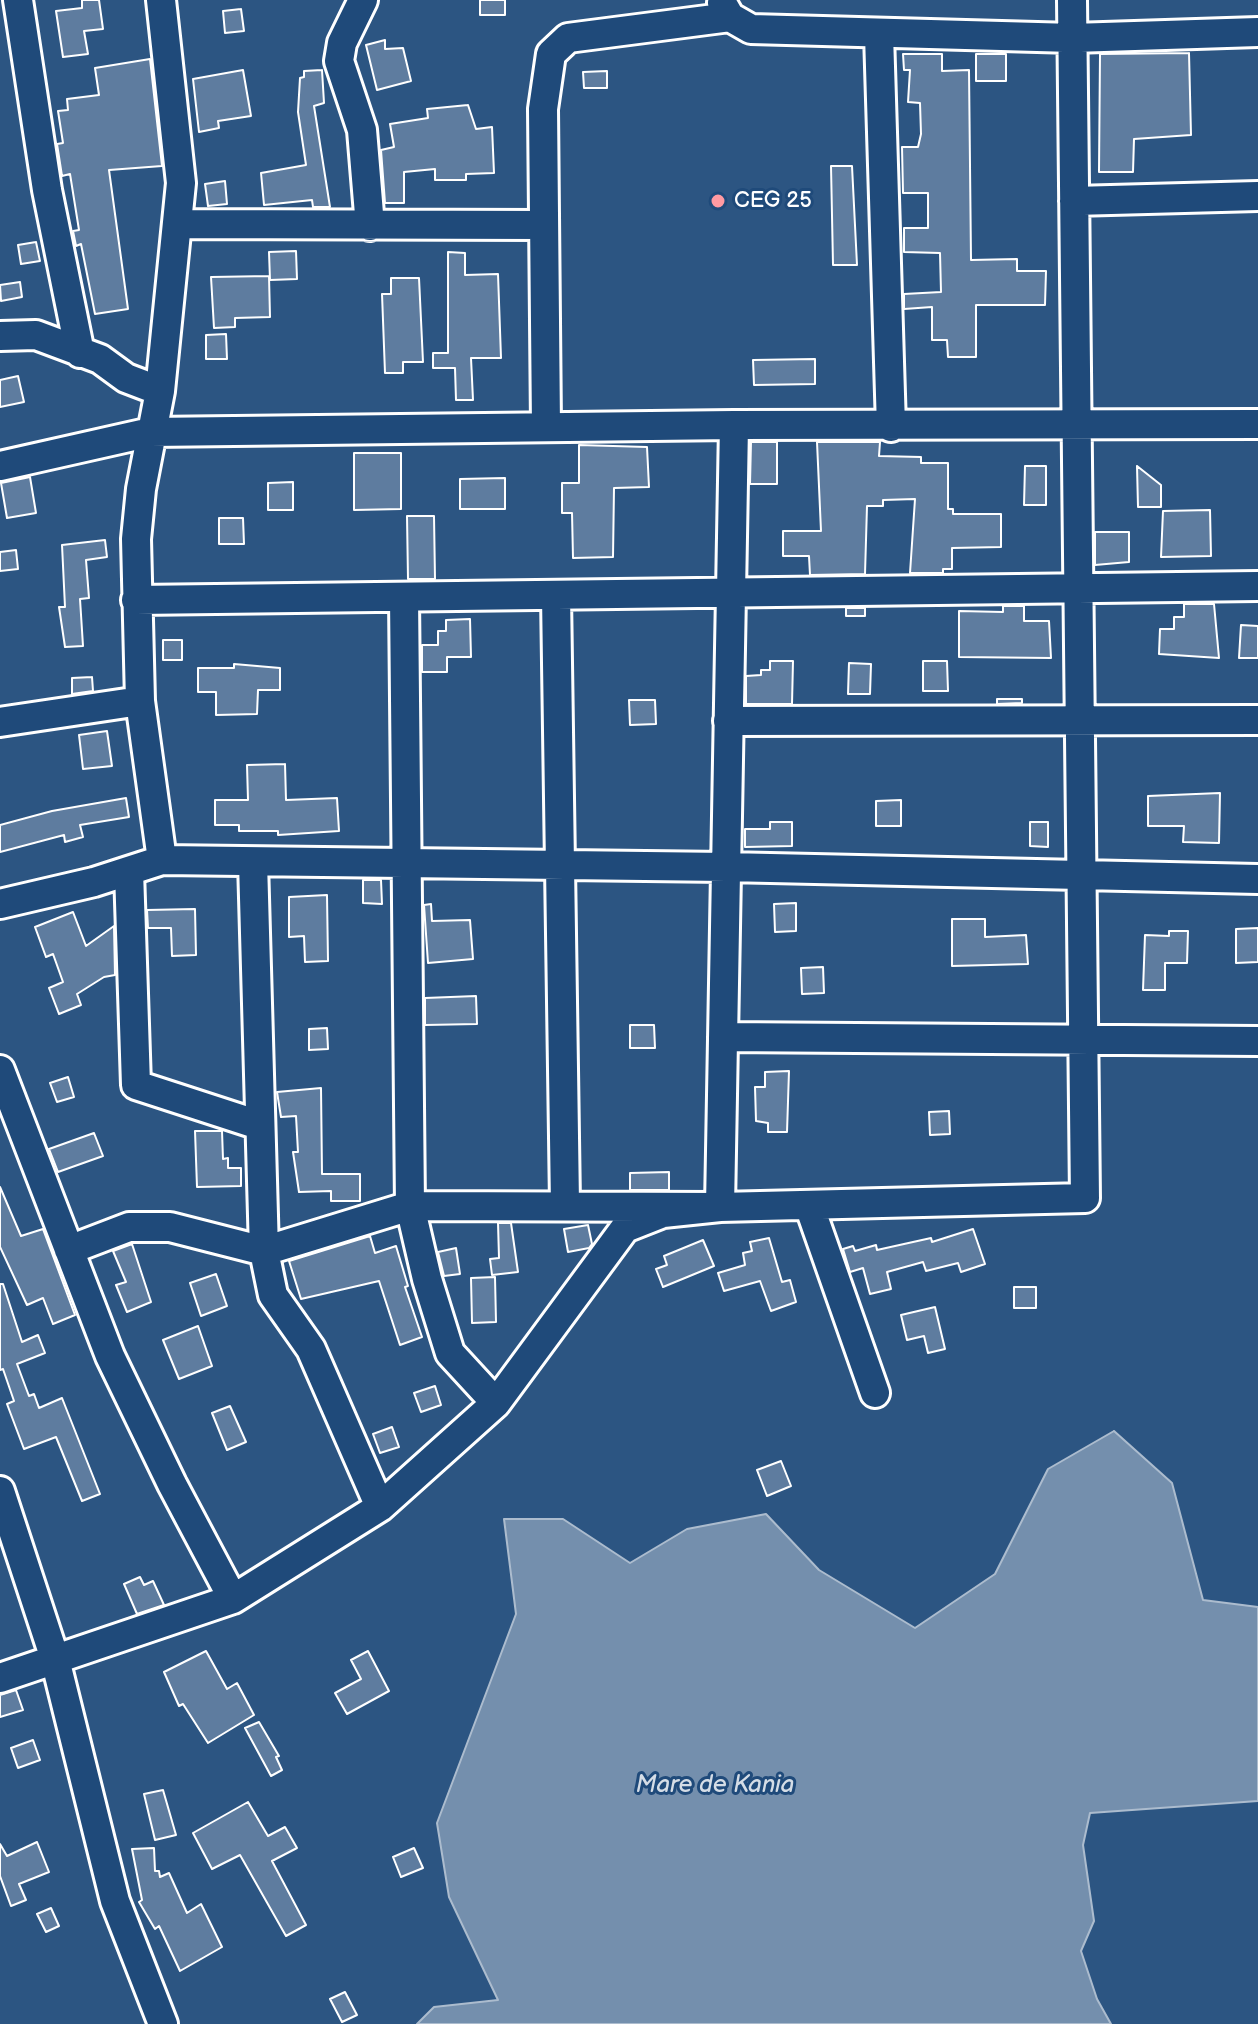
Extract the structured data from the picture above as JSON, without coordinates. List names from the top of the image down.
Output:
{
  "water": ["Mare de Kania"],
  "places": ["CEG 25"]
}
